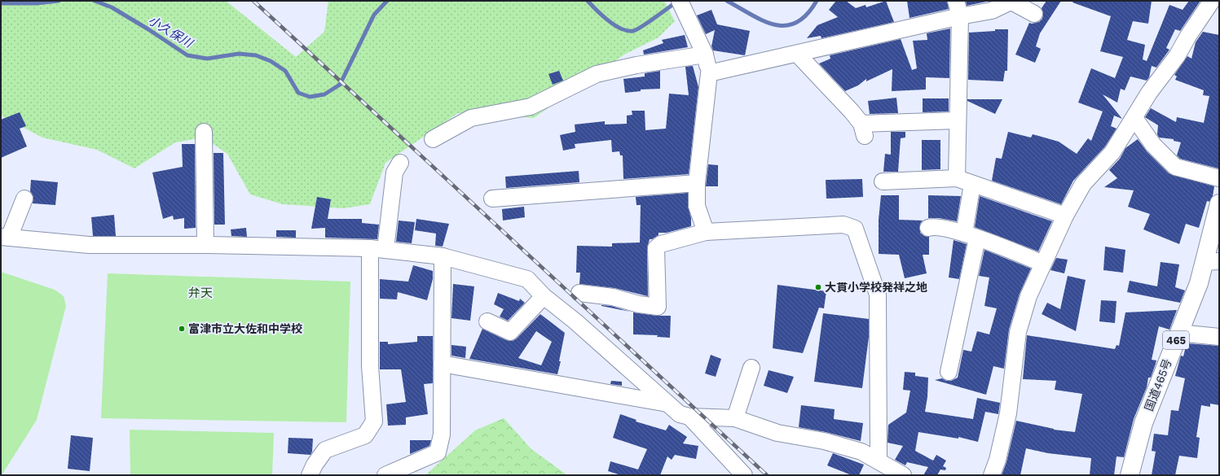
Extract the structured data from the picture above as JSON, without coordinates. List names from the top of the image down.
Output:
{
  "streets": {
    "highway": ["465", "国道465号"]
  },
  "districts": ["弁天"],
  "water": ["小久保川"],
  "places": ["大貫小学校発祥之地", "富津市立大佐和中学校"]
}
